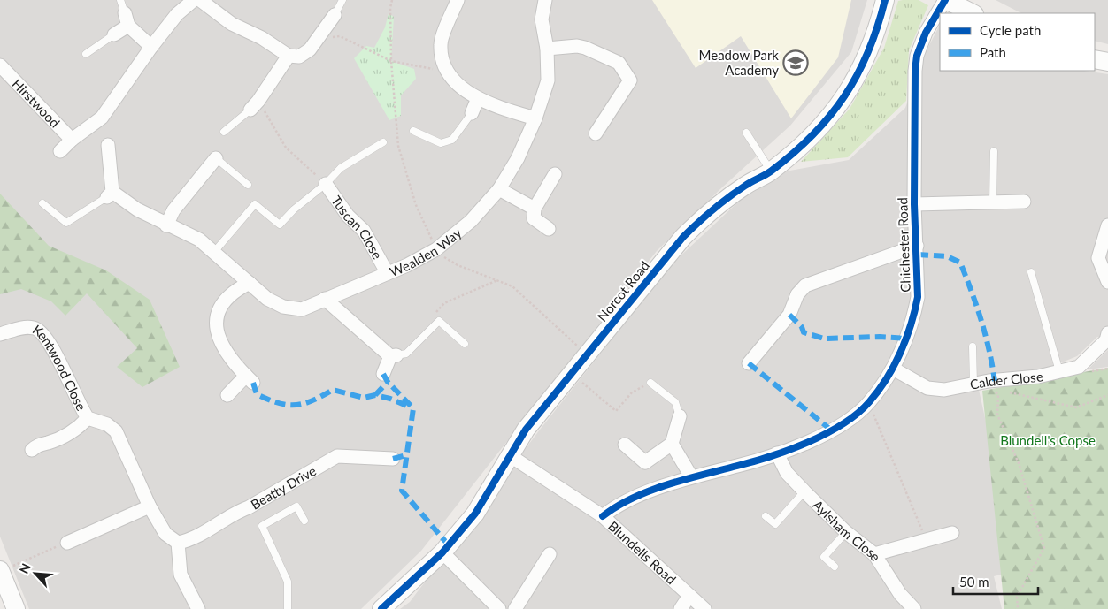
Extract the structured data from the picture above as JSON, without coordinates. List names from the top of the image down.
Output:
{
  "streets": {
    "street": [
      "Hirstwood",
      "Tuscan Close",
      "Chichester Road",
      "Wealden Way",
      "Norcot Road",
      "Kentwood Close",
      "Calder Close",
      "Beatty Drive",
      "Aylsham Close",
      "Blundells Road"
    ]
  },
  "crossings": [
    ["Tuscan Close", "Wealden Way"],
    ["Chichester Road", "Calder Close"],
    ["Chichester Road", "Aylsham Close"],
    ["Chichester Road", "Blundells Road"],
    ["Norcot Road", "Blundells Road"],
    ["Kentwood Close", "Beatty Drive"]
  ],
  "parks": ["Blundell's Copse"],
  "places": {
    "school or university": ["Meadow Park Academy"]
  },
  "legend": ["Cycle path", "Path"],
  "scale_bar": "50 m",
  "north": "top left"
}
